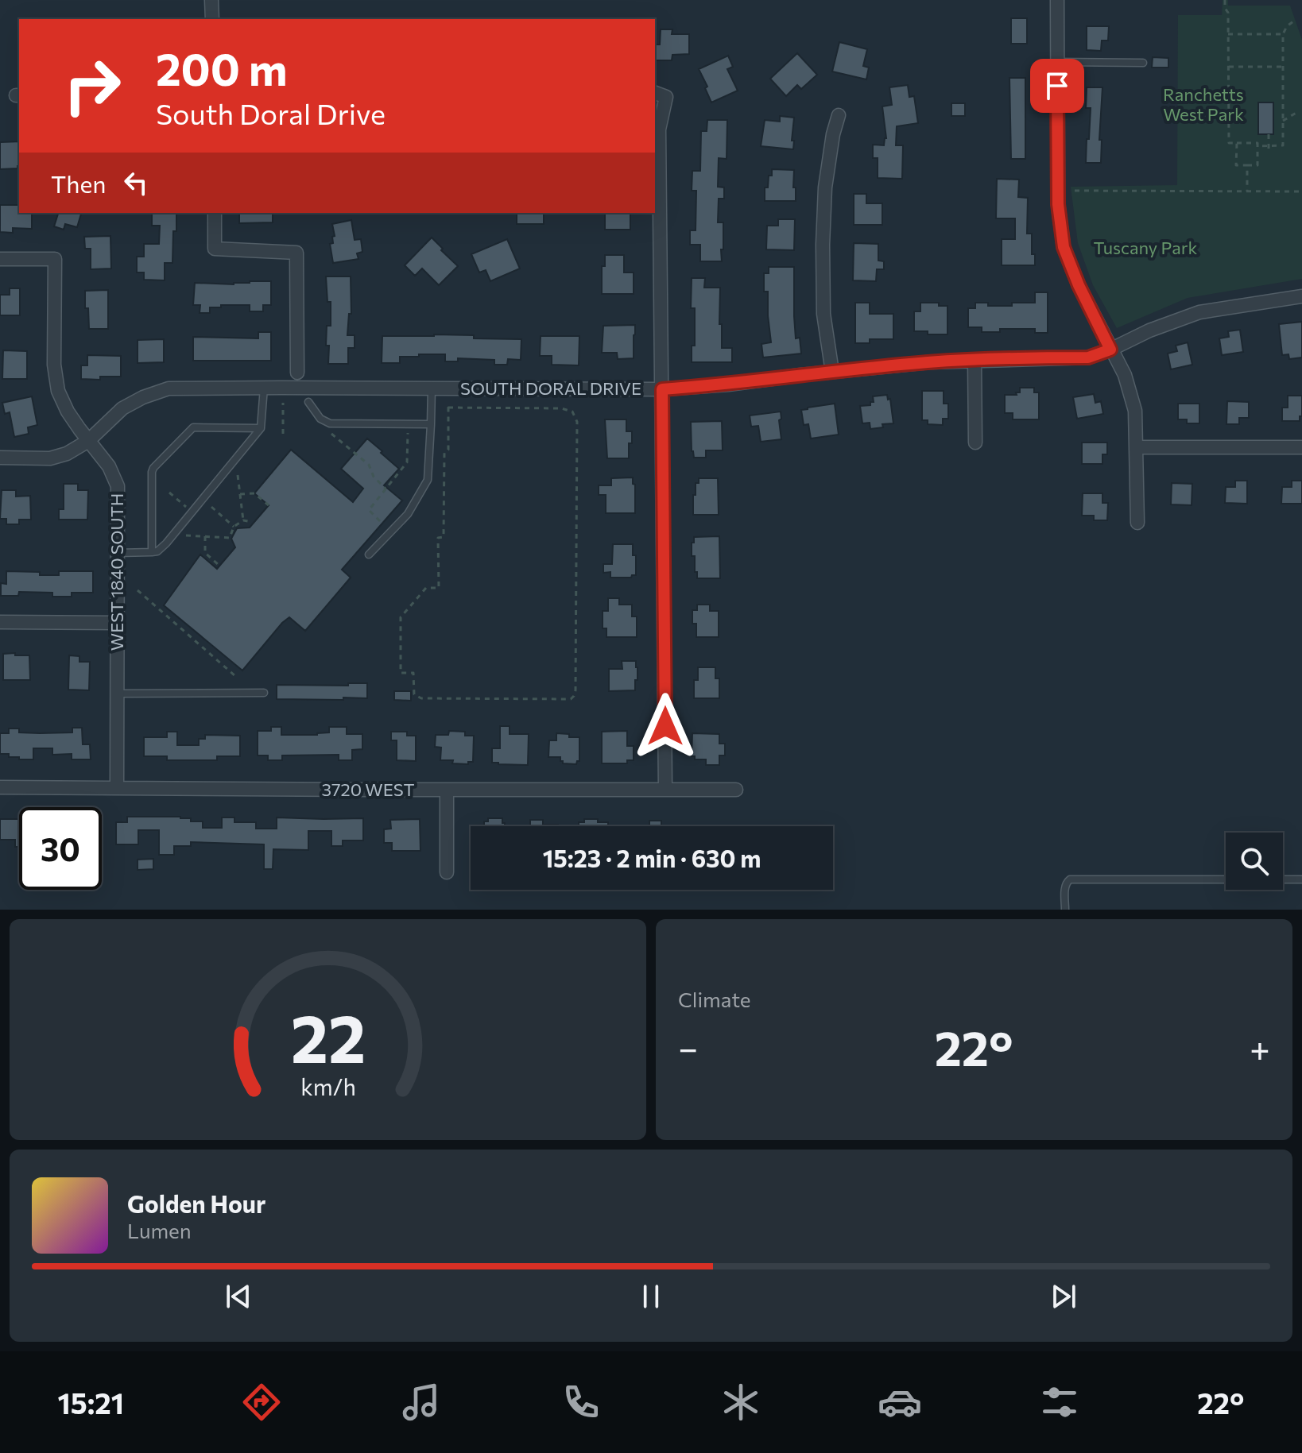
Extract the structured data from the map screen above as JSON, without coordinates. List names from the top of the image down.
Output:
{
  "streets": {
    "street": ["SOUTH DORAL DRIVE", "WEST 1840 SOUTH", "3720 WEST"]
  },
  "crossings": [
    ["SOUTH DORAL DRIVE", "WEST 1840 SOUTH"],
    ["WEST 1840 SOUTH", "3720 WEST"]
  ],
  "parks": ["Ranchetts West Park", "Tuscany Park"],
  "page": {
    "turn": ["200 m", "South Doral Drive"],
    "then": "Then",
    "limit": "30",
    "trip": "15:23 · 2 min · 630 m",
    "tile": "Climate",
    "heat": ["−", "22°", "+"],
    "song": ["Golden Hour", "Lumen"],
    "tabs": ["15:21", "22°"],
    "gauge": ["22", "km/h"]
  }
}
